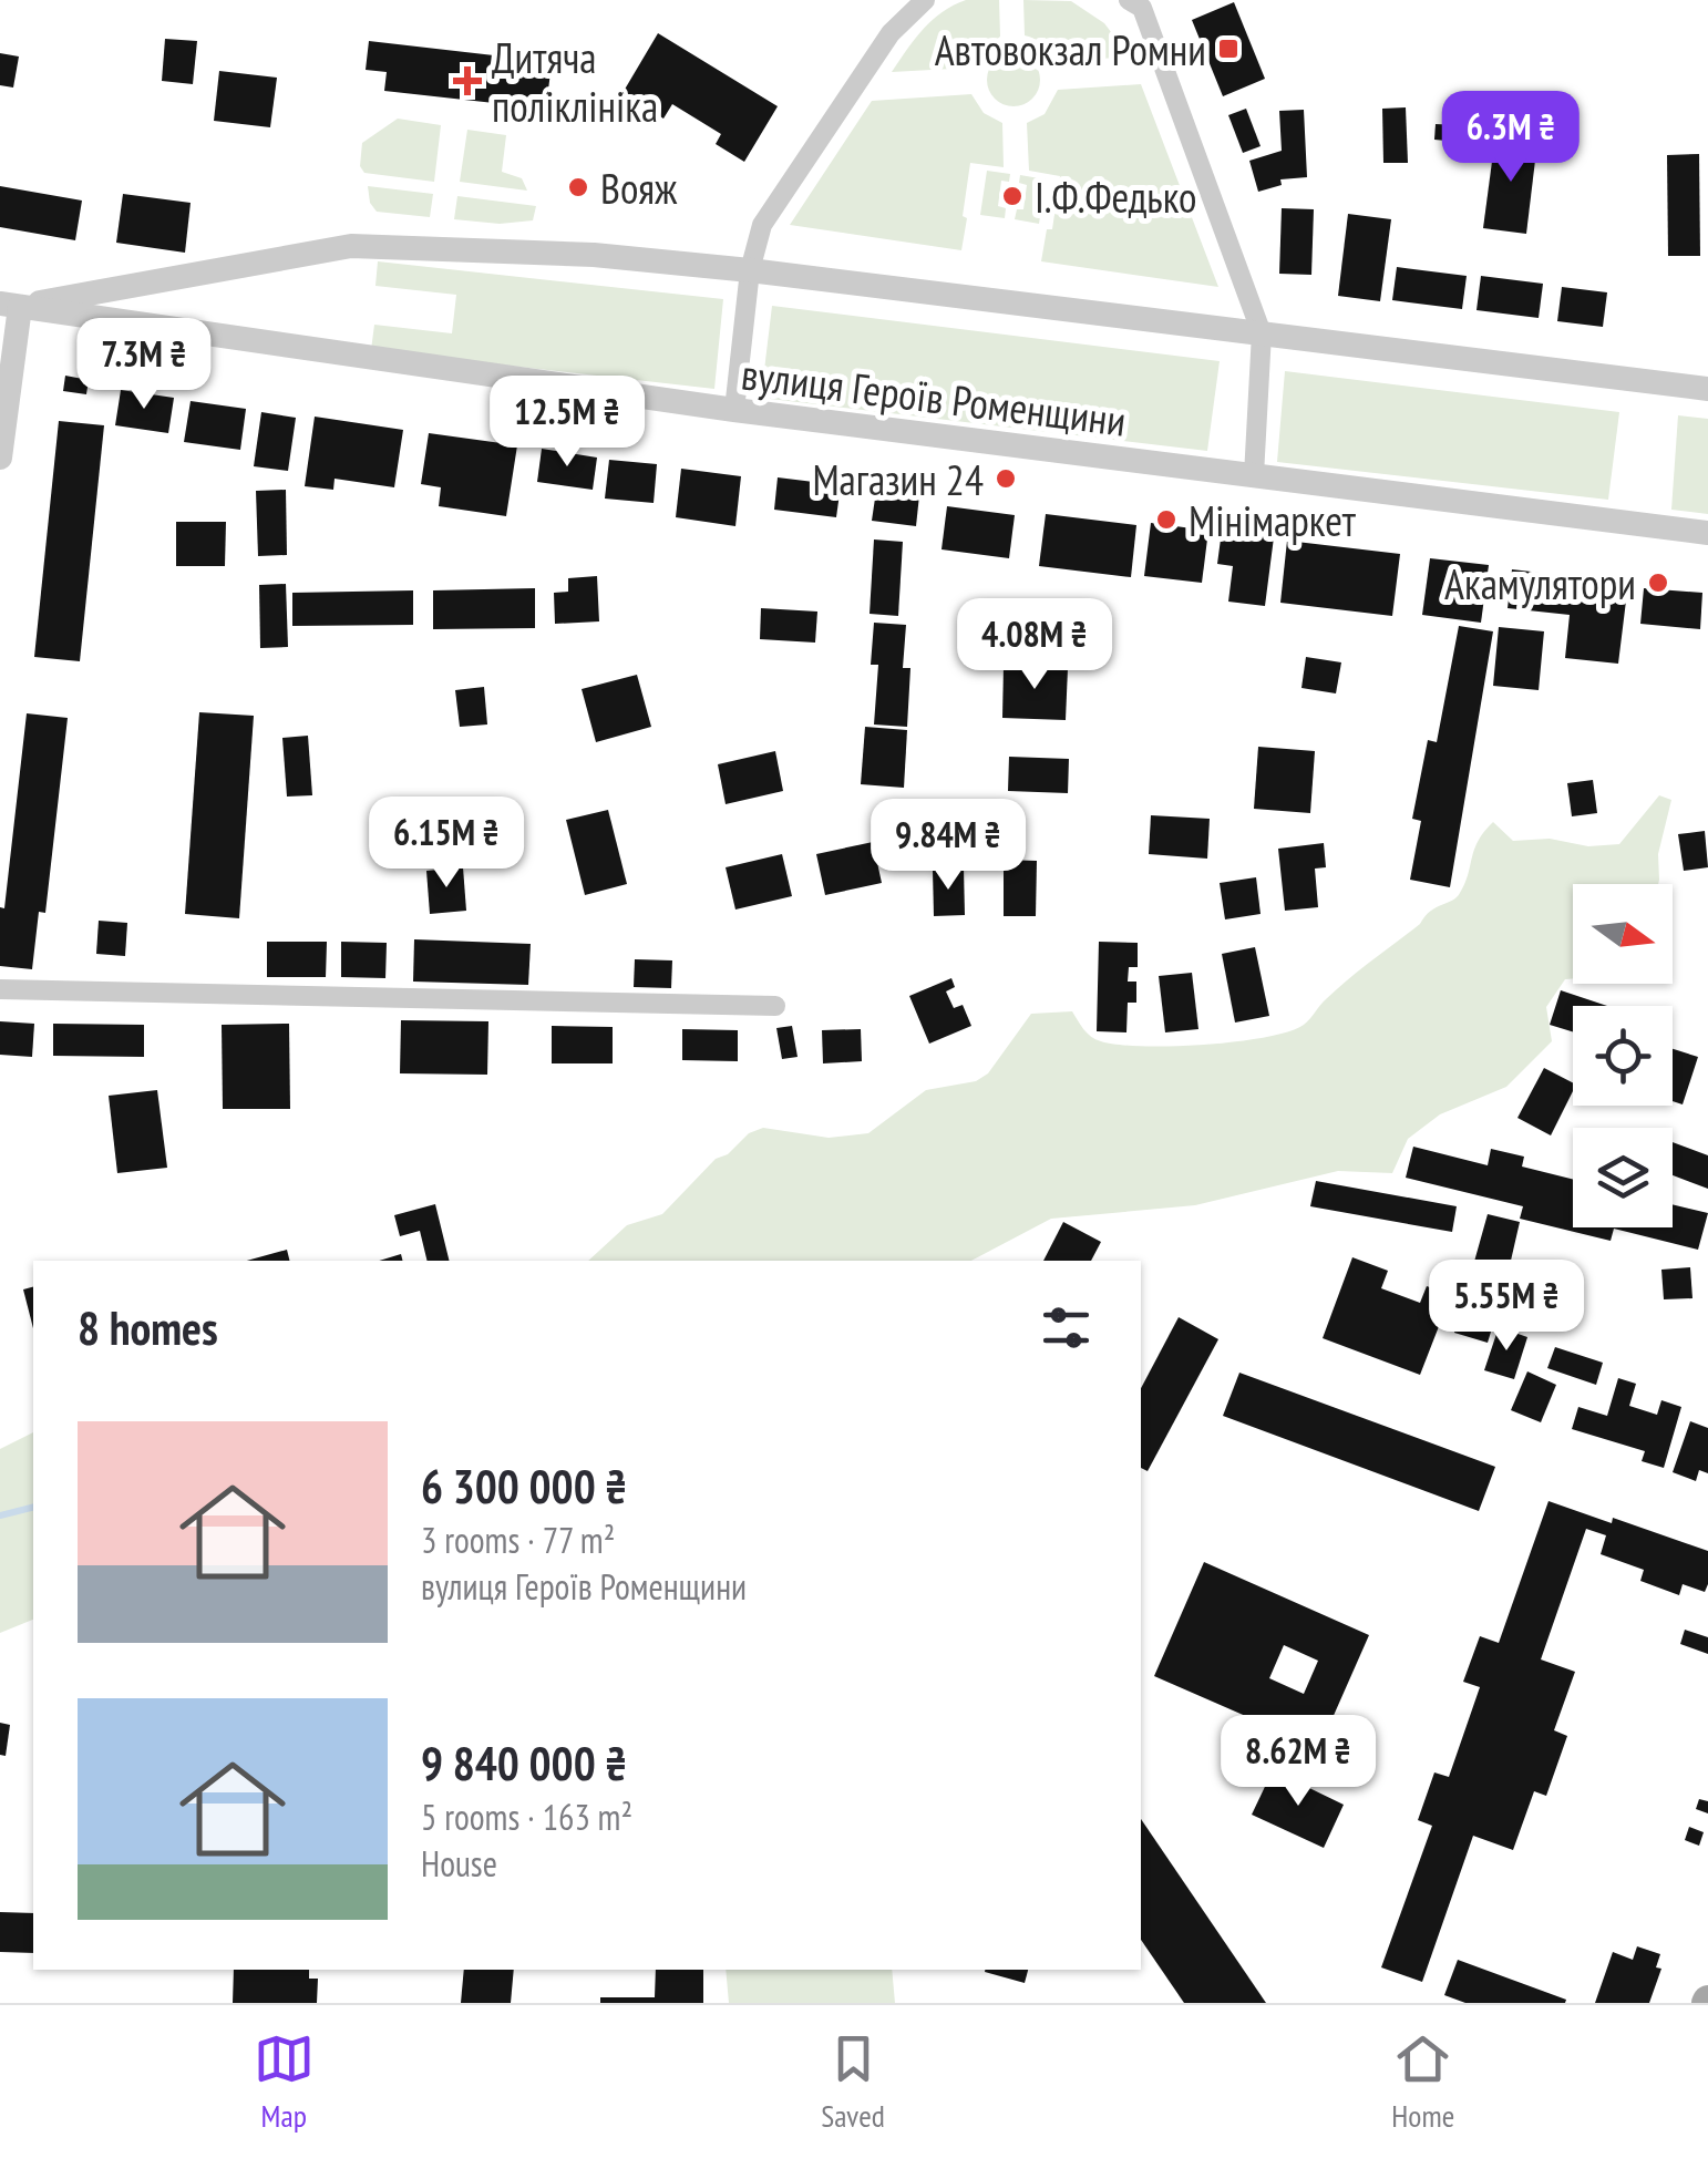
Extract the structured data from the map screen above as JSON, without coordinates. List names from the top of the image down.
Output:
{
  "streets": {
    "street": ["вулиця Героїв Роменщини"]
  },
  "places": {
    "transit": ["Автовокзал Ромни"],
    "health": ["Дитяча поліклініка"],
    "other": [
      "Вояж",
      "І.Ф.Федько",
      "Магазин 24",
      "Мінімаркет",
      "Акамулятори"
    ]
  },
  "north": "right",
  "page": {
    "price": [
      "6.3M ₴",
      "7.3M ₴",
      "12.5M ₴",
      "4.08M ₴",
      "6.15M ₴",
      "9.84M ₴",
      "5.55M ₴",
      "8.62M ₴"
    ],
    "heading": "8 homes",
    "list": [
      {
        "name": "6 300 000 ₴",
        "note": "3 rooms · 77 m² · вулиця Героїв Роменщини"
      },
      {
        "name": "9 840 000 ₴",
        "note": "5 rooms · 163 m² · House"
      }
    ],
    "tabs": ["Map", "Saved", "Home"]
  }
}
